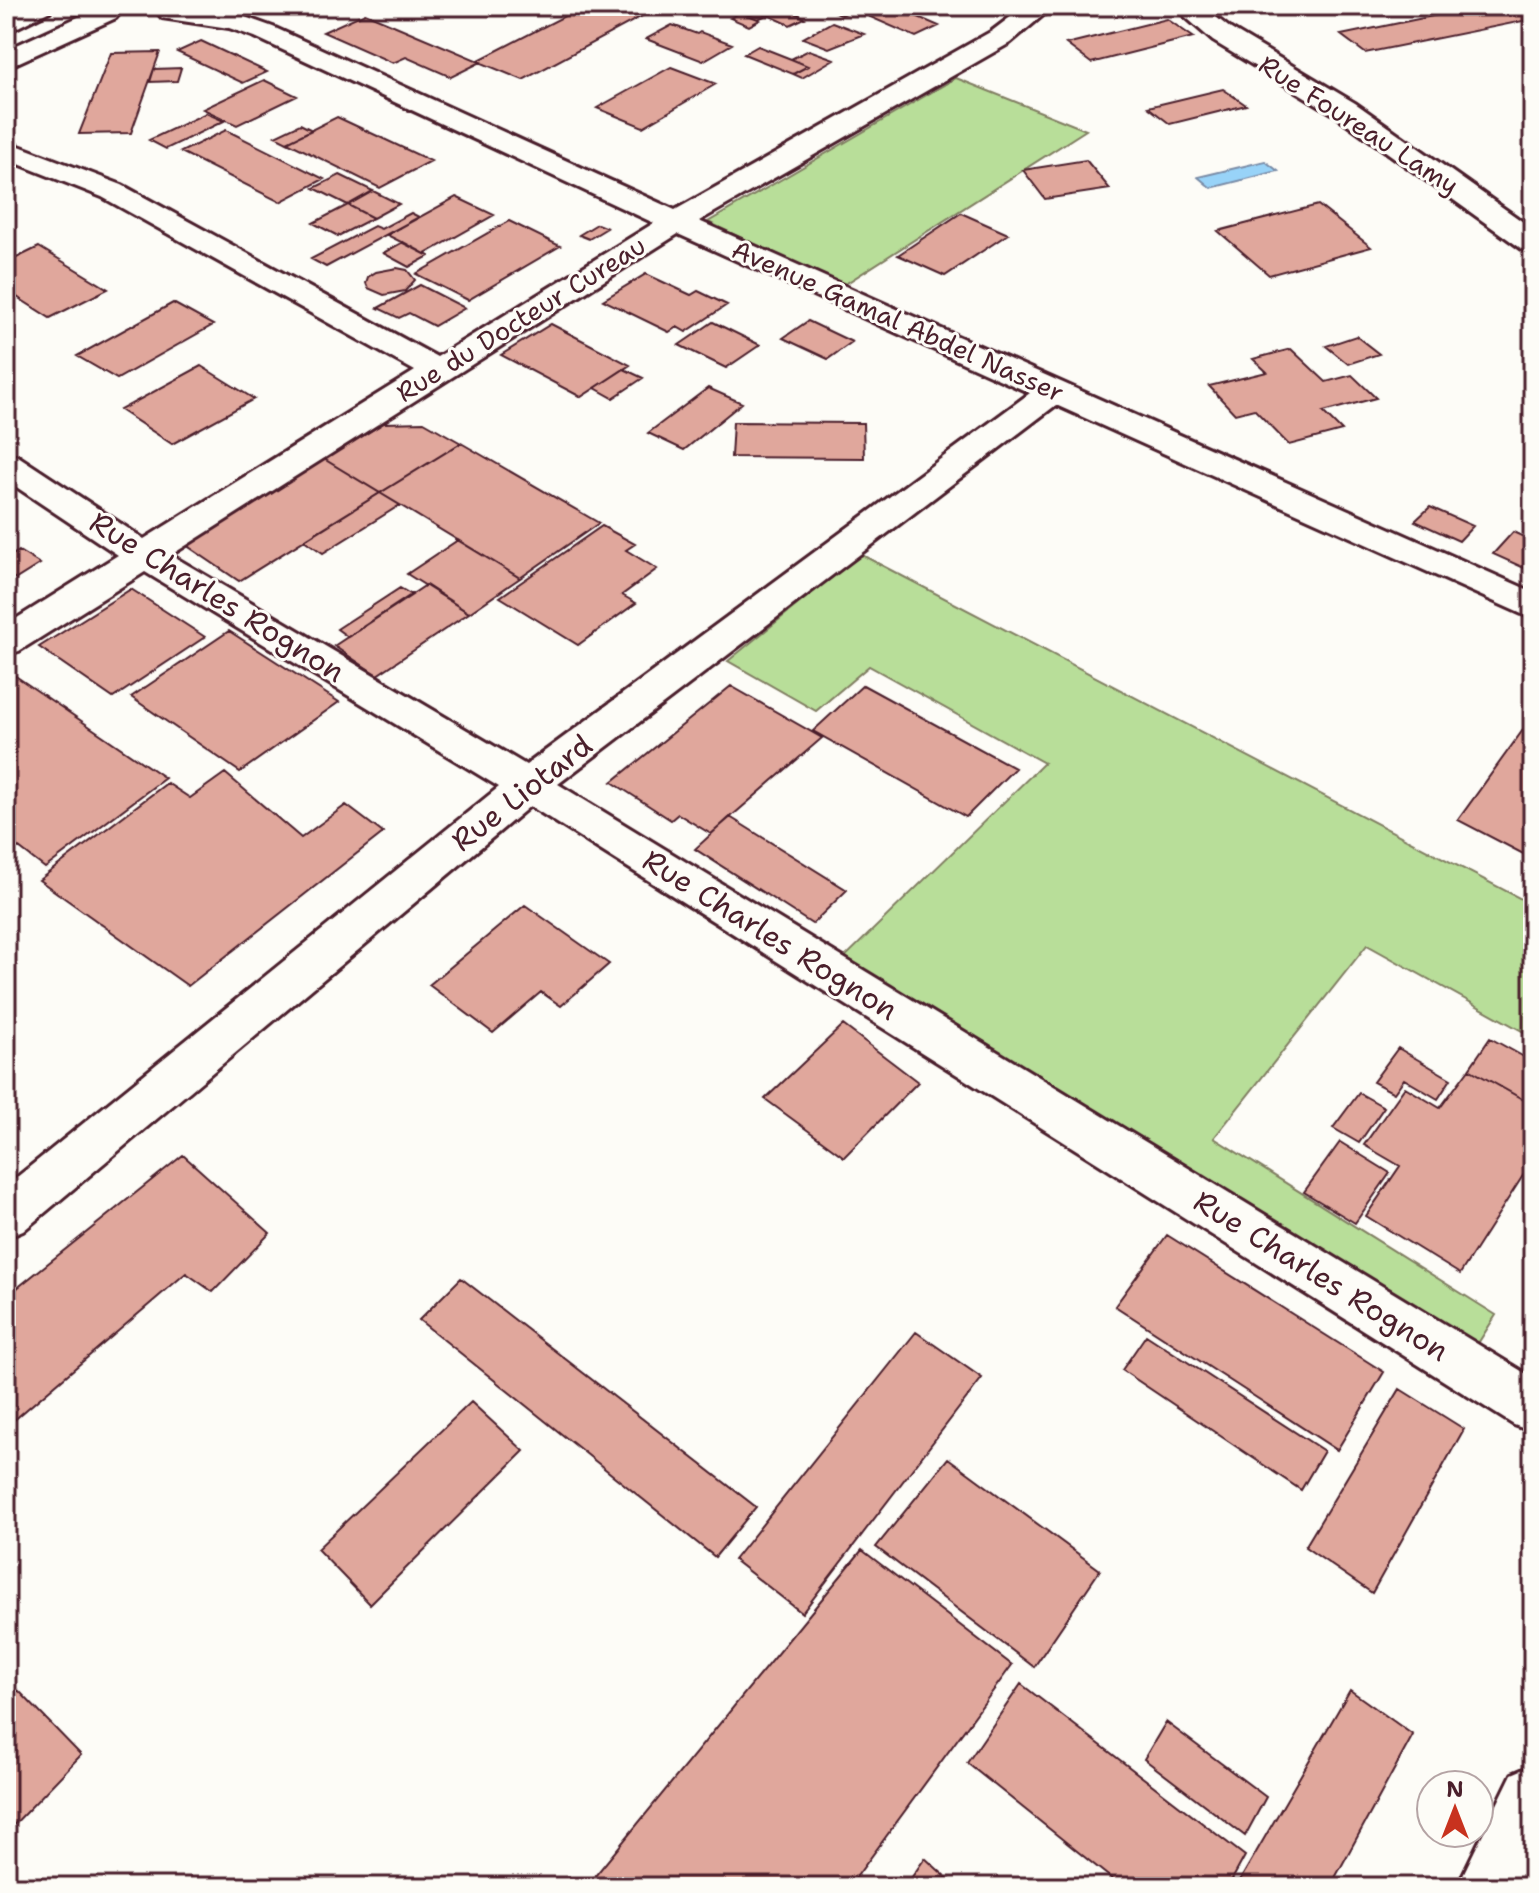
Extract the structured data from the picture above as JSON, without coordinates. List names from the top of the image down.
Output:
{
  "streets": {
    "street": [
      "Rue Foureau Lamy",
      "Rue du Docteur Cureau",
      "Avenue Gamal Abdel Nasser",
      "Rue Charles Rognon",
      "Rue Liotard"
    ]
  },
  "crossings": [
    ["Rue du Docteur Cureau", "Avenue Gamal Abdel Nasser"],
    ["Rue du Docteur Cureau", "Rue Charles Rognon"],
    ["Avenue Gamal Abdel Nasser", "Rue Liotard"],
    ["Rue Charles Rognon", "Rue Liotard"]
  ],
  "north": "top"
}
